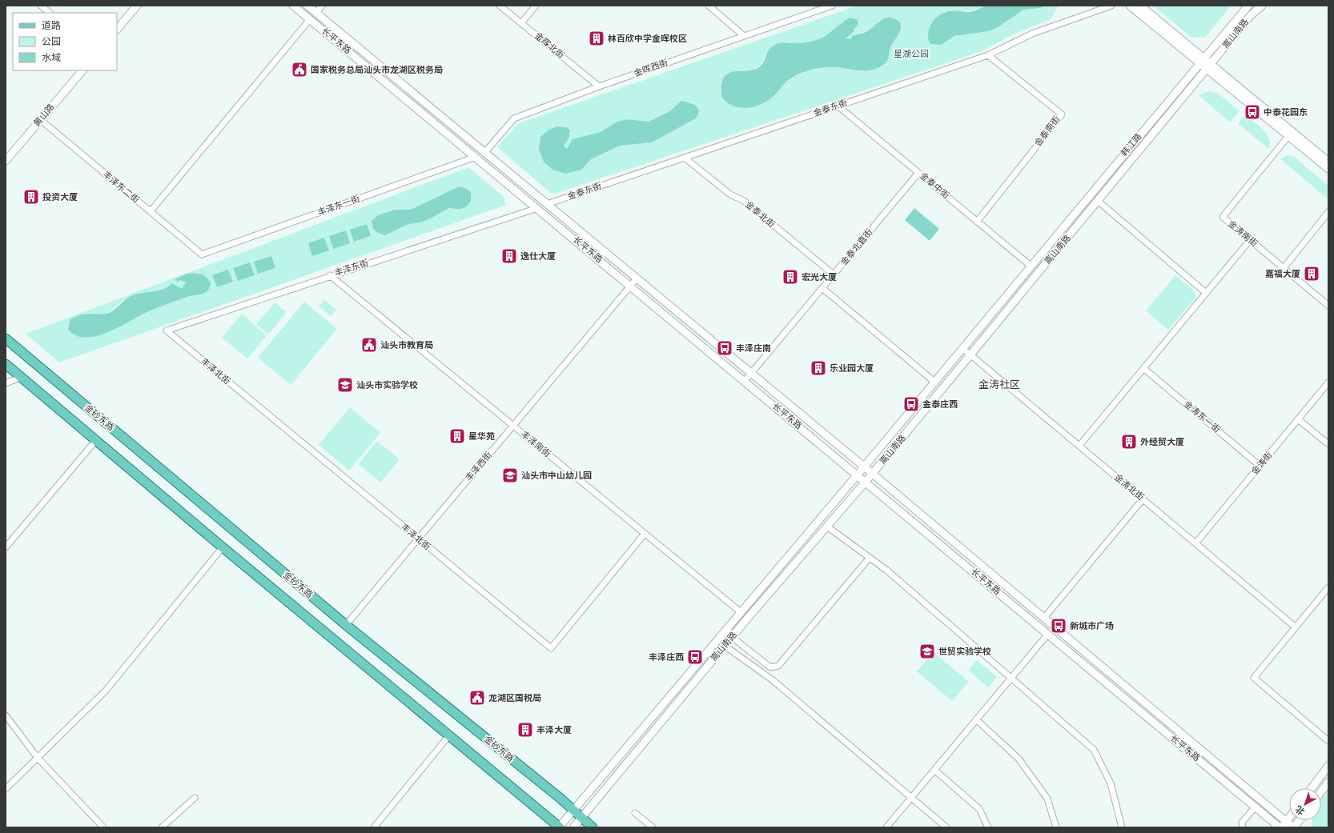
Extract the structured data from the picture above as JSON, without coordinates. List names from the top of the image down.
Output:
{
  "streets": {
    "main road": ["金砂东路"],
    "street": [
      "嵩山南路",
      "长平东路",
      "金晖北街",
      "金晖西街",
      "金泰东街",
      "黄山路",
      "金泰南街",
      "韩江路",
      "金泰中街",
      "丰泽东二街",
      "丰泽东一街",
      "金泰北街",
      "金涛南街",
      "金泰北直街",
      "丰泽东街",
      "丰泽北街",
      "金涛东一街",
      "丰泽南街",
      "金涛街",
      "丰泽西街",
      "金涛北街"
    ]
  },
  "crossings": [
    ["嵩山南路", "长平东路"],
    ["嵩山南路", "韩江路"],
    ["嵩山南路", "金泰中街"],
    ["嵩山南路", "金砂东路"],
    ["嵩山南路", "丰泽南街"],
    ["嵩山南路", "金涛北街"],
    ["长平东路", "金晖西街"],
    ["长平东路", "金泰东街"],
    ["长平东路", "丰泽东一街"],
    ["长平东路", "金泰北直街"],
    ["长平东路", "丰泽东街"],
    ["长平东路", "丰泽西街"],
    ["金晖北街", "金晖西街"],
    ["金泰东街", "金泰南街"],
    ["金泰东街", "金泰中街"],
    ["金泰东街", "金泰北街"],
    ["黄山路", "丰泽东二街"],
    ["金泰南街", "金泰中街"],
    ["金泰中街", "金泰北直街"],
    ["丰泽东二街", "丰泽东一街"],
    ["金泰北街", "金泰北直街"],
    ["丰泽东街", "丰泽北街"],
    ["丰泽东街", "丰泽南街"],
    ["丰泽北街", "丰泽南街"],
    ["丰泽北街", "丰泽西街"],
    ["金涛东一街", "金涛街"],
    ["金砂东路", "丰泽西街"],
    ["丰泽南街", "丰泽西街"],
    ["金涛街", "金涛北街"]
  ],
  "districts": ["金涛社区"],
  "parks": ["星湖公园"],
  "places": {
    "building": [
      "林百欣中学金晖校区",
      "投资大厦",
      "逸仕大厦",
      "嘉福大厦",
      "宏光大厦",
      "乐业园大厦",
      "星华苑",
      "外经贸大厦",
      "丰泽大厦"
    ],
    "public building": ["国家税务总局汕头市龙湖区税务局", "汕头市教育局", "龙湖区国税局"],
    "bus stop": [
      "中泰花园东",
      "丰泽庄南",
      "金泰庄西",
      "新城市广场",
      "丰泽庄西"
    ],
    "school or university": ["汕头市实验学校", "汕头市中山幼儿园", "世贸实验学校"]
  },
  "legend": ["道路", "公园", "水域"],
  "north": "bottom left"
}
